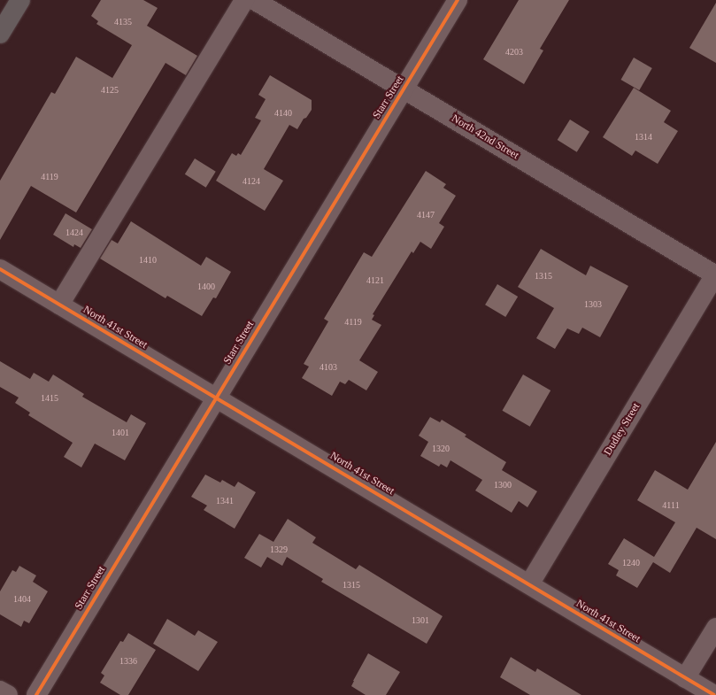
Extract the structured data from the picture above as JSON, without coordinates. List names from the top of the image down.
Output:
{
  "streets": {
    "street": [
      "Starr Street",
      "North 42nd Street",
      "North 41st Street",
      "Dudley Street"
    ]
  },
  "crossings": [
    ["Starr Street", "North 42nd Street"],
    ["Starr Street", "North 41st Street"],
    ["North 42nd Street", "Dudley Street"],
    ["North 41st Street", "Dudley Street"]
  ],
  "house_numbers": [
    "4135",
    "4203",
    "4125",
    "4140",
    "1314",
    "4119",
    "4124",
    "4147",
    "1424",
    "1410",
    "1315",
    "4121",
    "1400",
    "1303",
    "4119",
    "4103",
    "1415",
    "1401",
    "1320",
    "1300",
    "1341",
    "4111",
    "1329",
    "1240",
    "1315",
    "1404",
    "1301",
    "1336"
  ]
}
